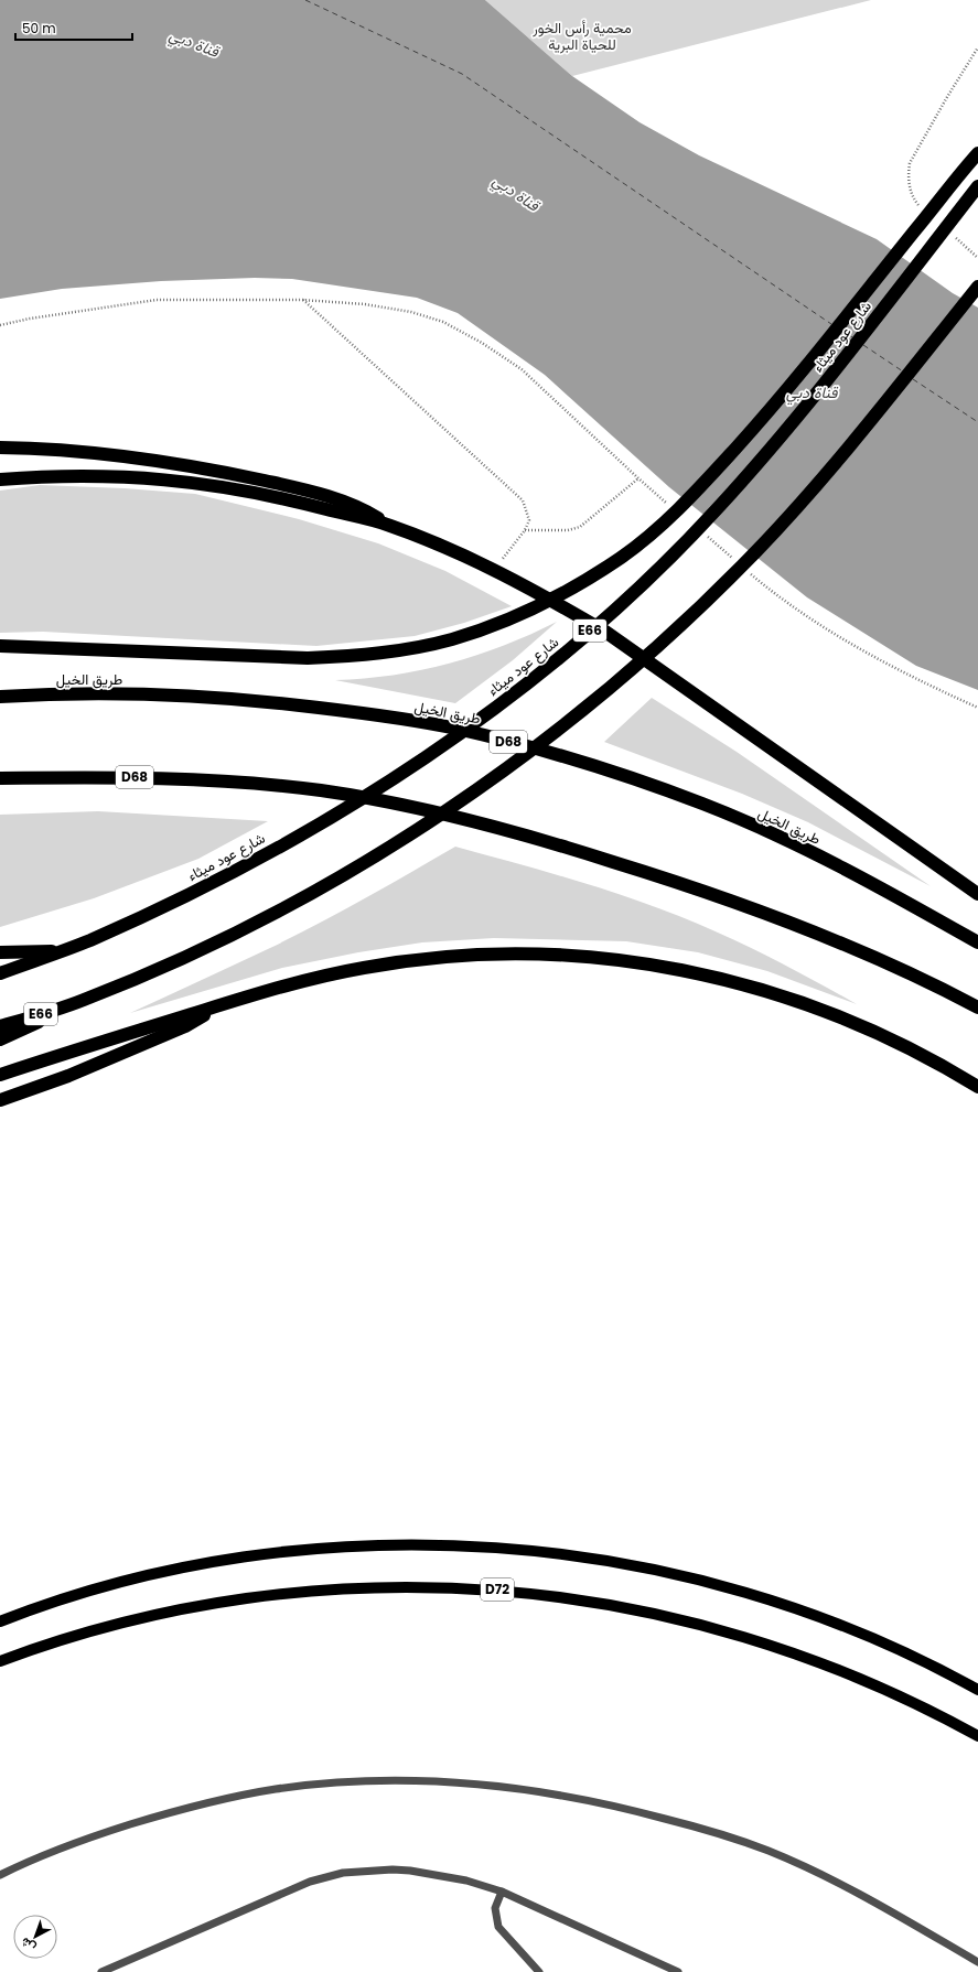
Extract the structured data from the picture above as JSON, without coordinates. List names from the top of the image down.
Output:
{
  "streets": {
    "highway": [
      "شارع عود ميثاء",
      "E66",
      "طريق الخيل",
      "D68"
    ],
    "main road": ["D72"]
  },
  "water": ["قناة دبي"],
  "parks": ["محمية رأس الخور للحياة البرية"],
  "scale_bar": "50 m",
  "north": "bottom left"
}
